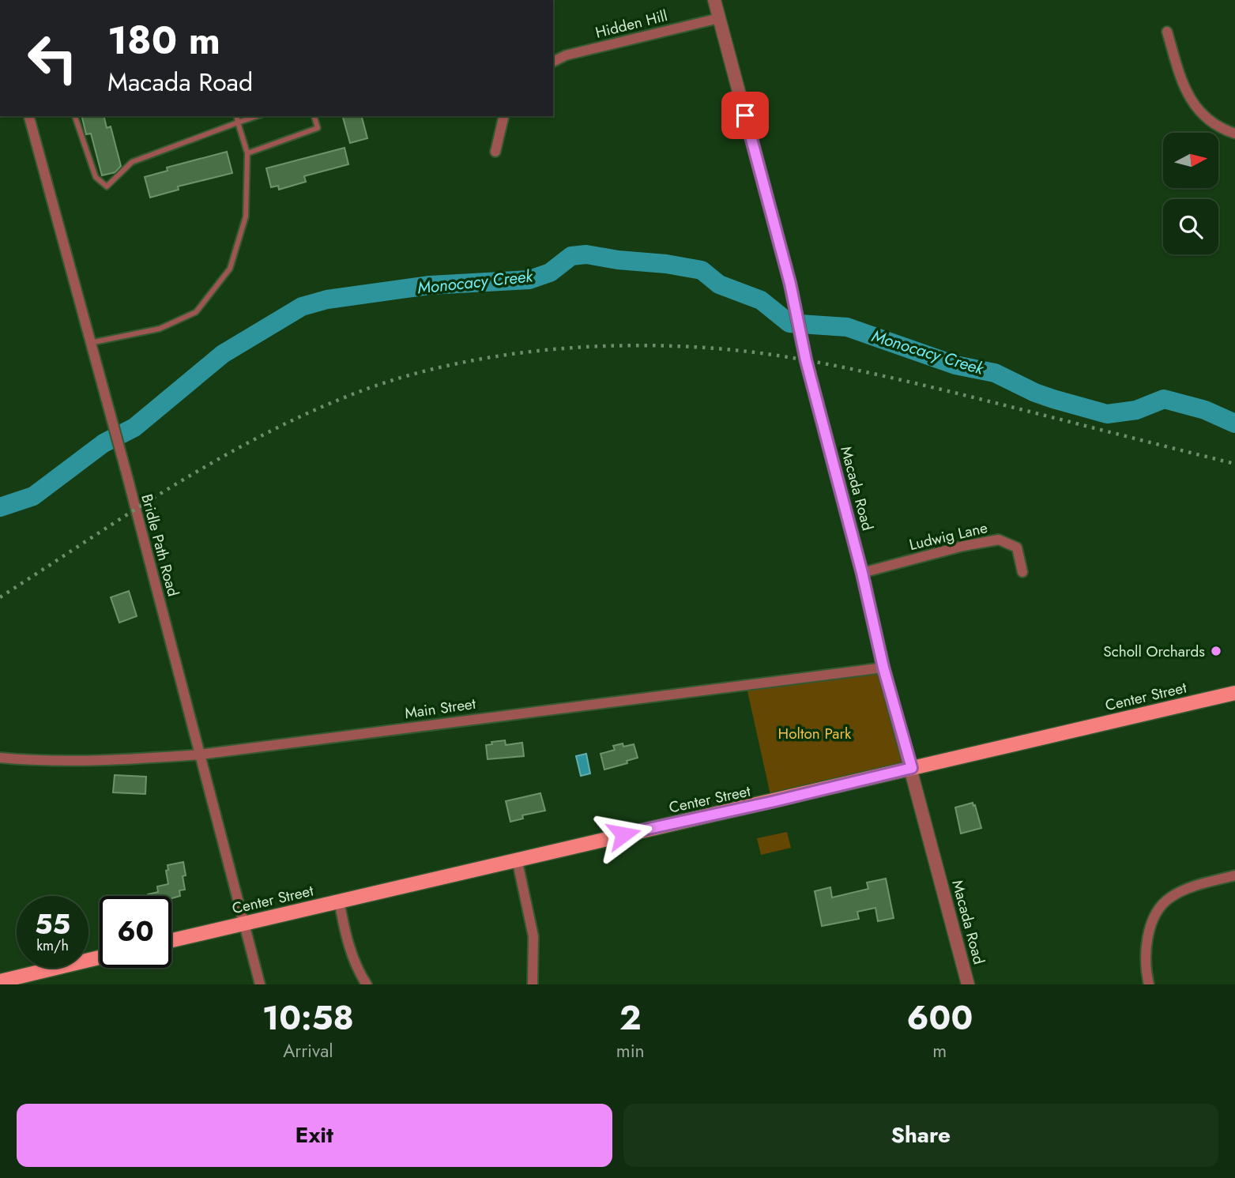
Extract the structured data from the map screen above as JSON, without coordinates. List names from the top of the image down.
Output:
{
  "streets": {
    "main road": ["Center Street"],
    "street": [
      "Hidden Hill",
      "Macada Road",
      "Ludwig Lane",
      "Bridle Path Road",
      "Main Street"
    ]
  },
  "crossings": [
    ["Hidden Hill", "Macada Road"],
    ["Macada Road", "Ludwig Lane"],
    ["Macada Road", "Center Street"],
    ["Macada Road", "Main Street"],
    ["Bridle Path Road", "Center Street"],
    ["Bridle Path Road", "Main Street"]
  ],
  "water": ["Monocacy Creek"],
  "parks": ["Holton Park"],
  "places": ["Scholl Orchards"],
  "north": "right",
  "page": {
    "turn": ["180 m", "Macada Road"],
    "speed": "55 km/h",
    "limit": "60",
    "eta": [
      "10:58",
      "Arrival",
      "2",
      "min",
      "600",
      "m"
    ],
    "buttons": ["Exit", "Share"]
  }
}
